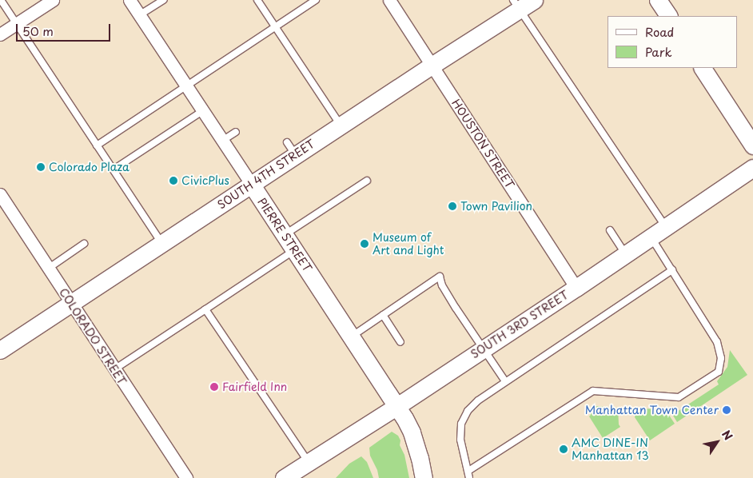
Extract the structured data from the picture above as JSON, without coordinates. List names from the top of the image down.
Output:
{
  "streets": {
    "main road": ["SOUTH 4TH STREET", "PIERRE STREET", "SOUTH 3RD STREET"],
    "street": ["HOUSTON STREET", "COLORADO STREET"]
  },
  "crossings": [
    ["HOUSTON STREET", "SOUTH 4TH STREET"],
    ["HOUSTON STREET", "SOUTH 3RD STREET"],
    ["SOUTH 4TH STREET", "PIERRE STREET"],
    ["SOUTH 4TH STREET", "COLORADO STREET"],
    ["PIERRE STREET", "SOUTH 3RD STREET"]
  ],
  "places": [
    "Colorado Plaza",
    "CivicPlus",
    "Town Pavilion",
    "Museum of Art and Light",
    "Fairfield Inn",
    "Manhattan Town Center",
    "AMC DINE-IN Manhattan 13"
  ],
  "legend": ["Road", "Park"],
  "scale_bar": "50 m",
  "north": "top right"
}
